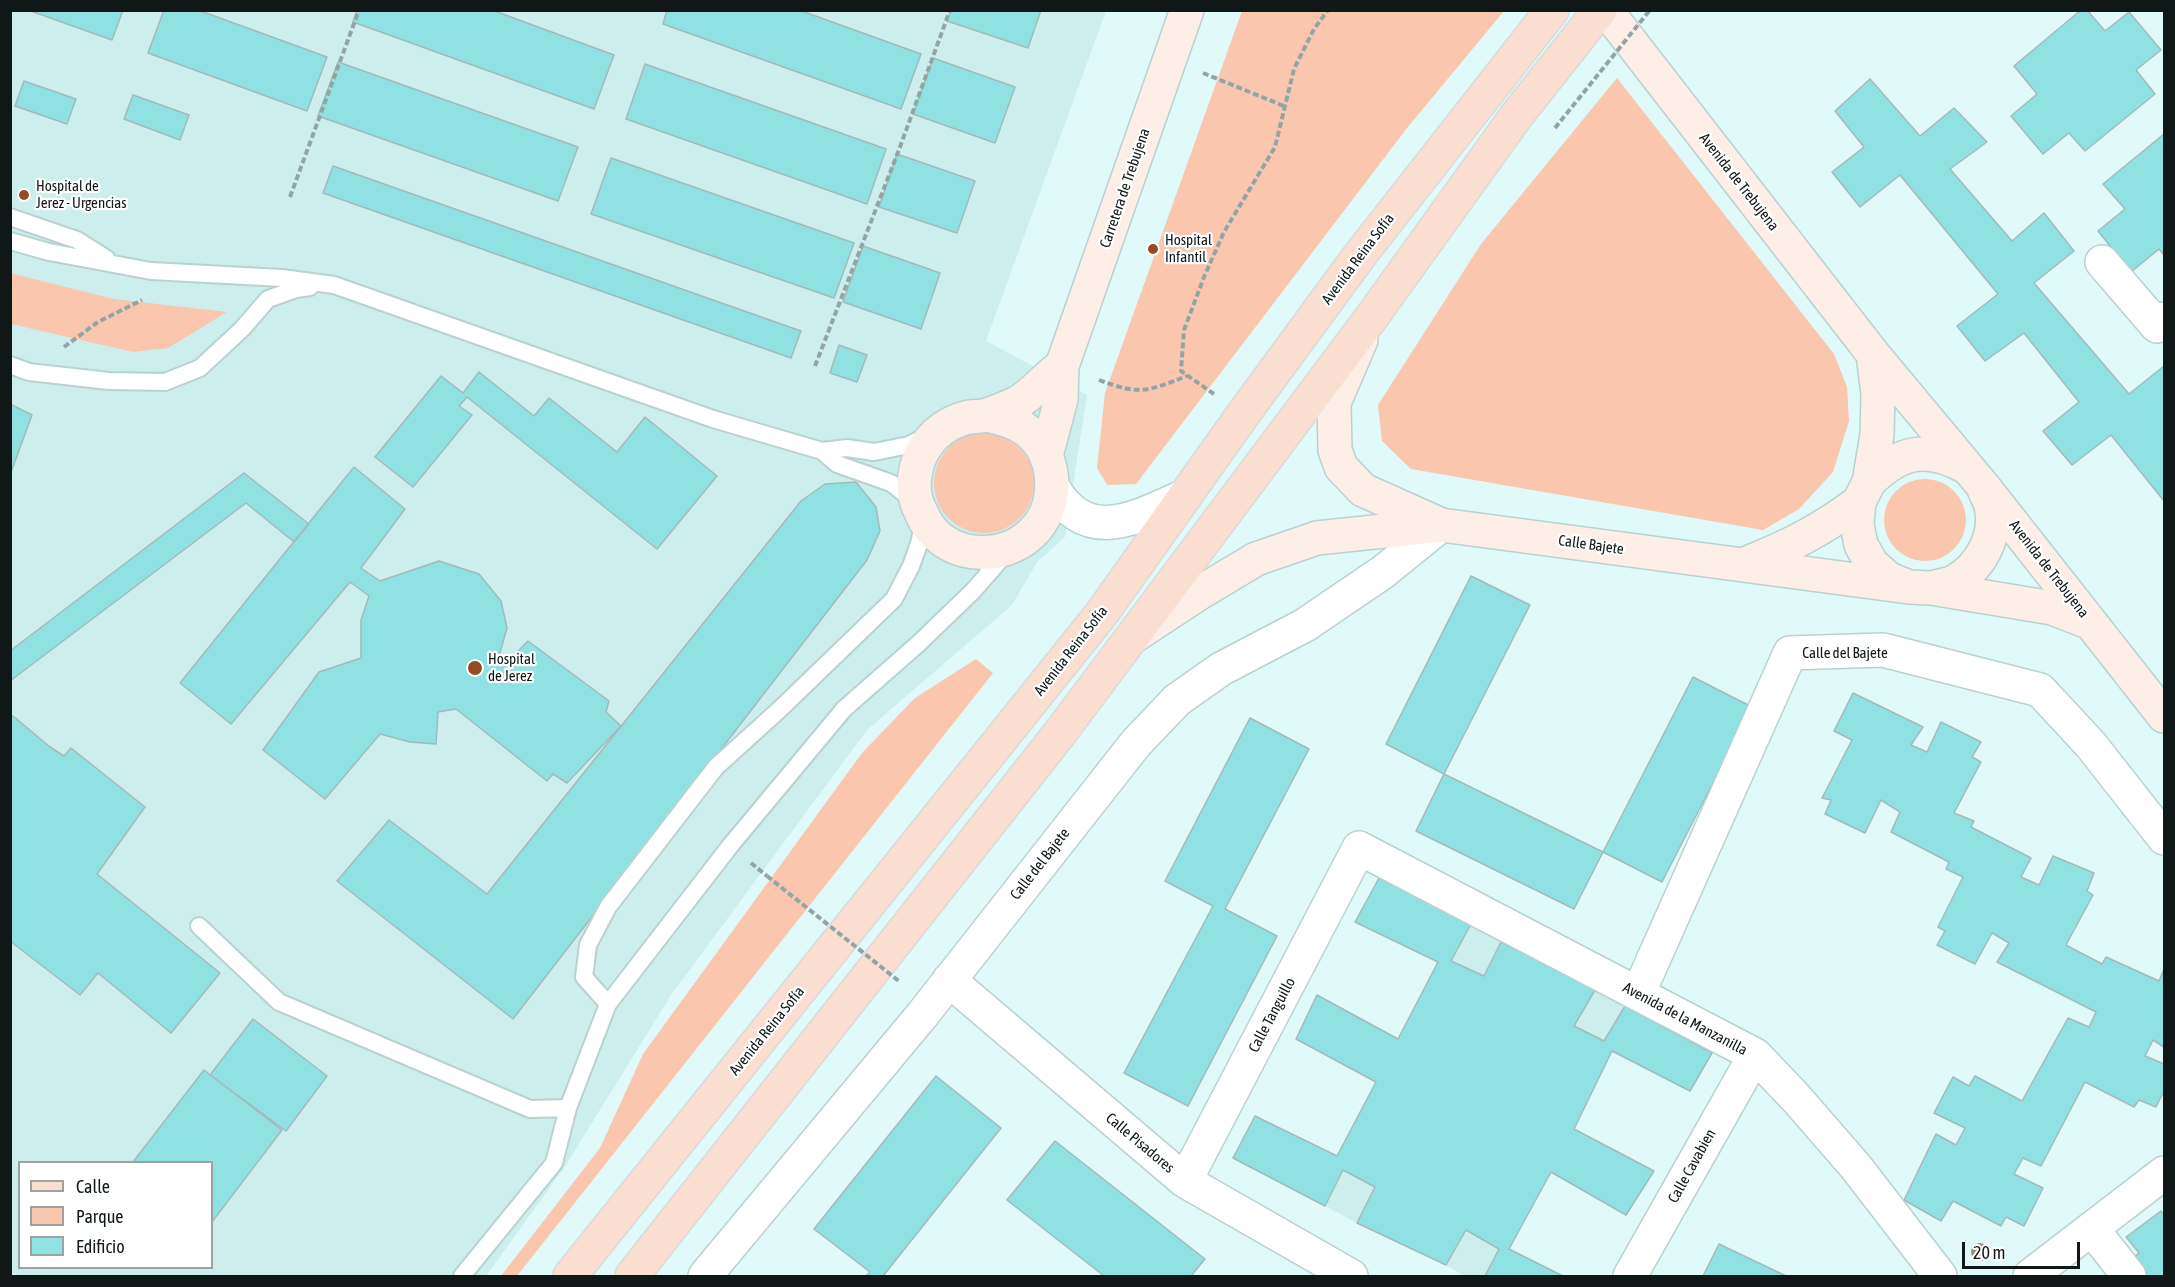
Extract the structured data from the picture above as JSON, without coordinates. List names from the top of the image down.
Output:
{
  "streets": {
    "main road": [
      "Avenida de Trebujena",
      "Carretera de Trebujena",
      "Avenida Reina Sofía",
      "Calle Bajete"
    ],
    "street": [
      "Calle del Bajete",
      "Calle Tanguillo",
      "Avenida de la Manzanilla",
      "Calle Pisadores",
      "Calle Cavabien"
    ]
  },
  "crossings": [
    ["Avenida de Trebujena", "Calle Bajete"],
    ["Calle Bajete", "Calle del Bajete"],
    ["Calle del Bajete", "Avenida de la Manzanilla"],
    ["Calle del Bajete", "Calle Pisadores"],
    ["Calle Tanguillo", "Avenida de la Manzanilla"],
    ["Calle Tanguillo", "Calle Pisadores"],
    ["Avenida de la Manzanilla", "Calle Cavabien"]
  ],
  "places": ["Hospital de Jerez - Urgencias", "Hospital Infantil", "Hospital de Jerez"],
  "legend": ["Calle", "Parque", "Edificio"],
  "scale_bar": "20 m"
}
